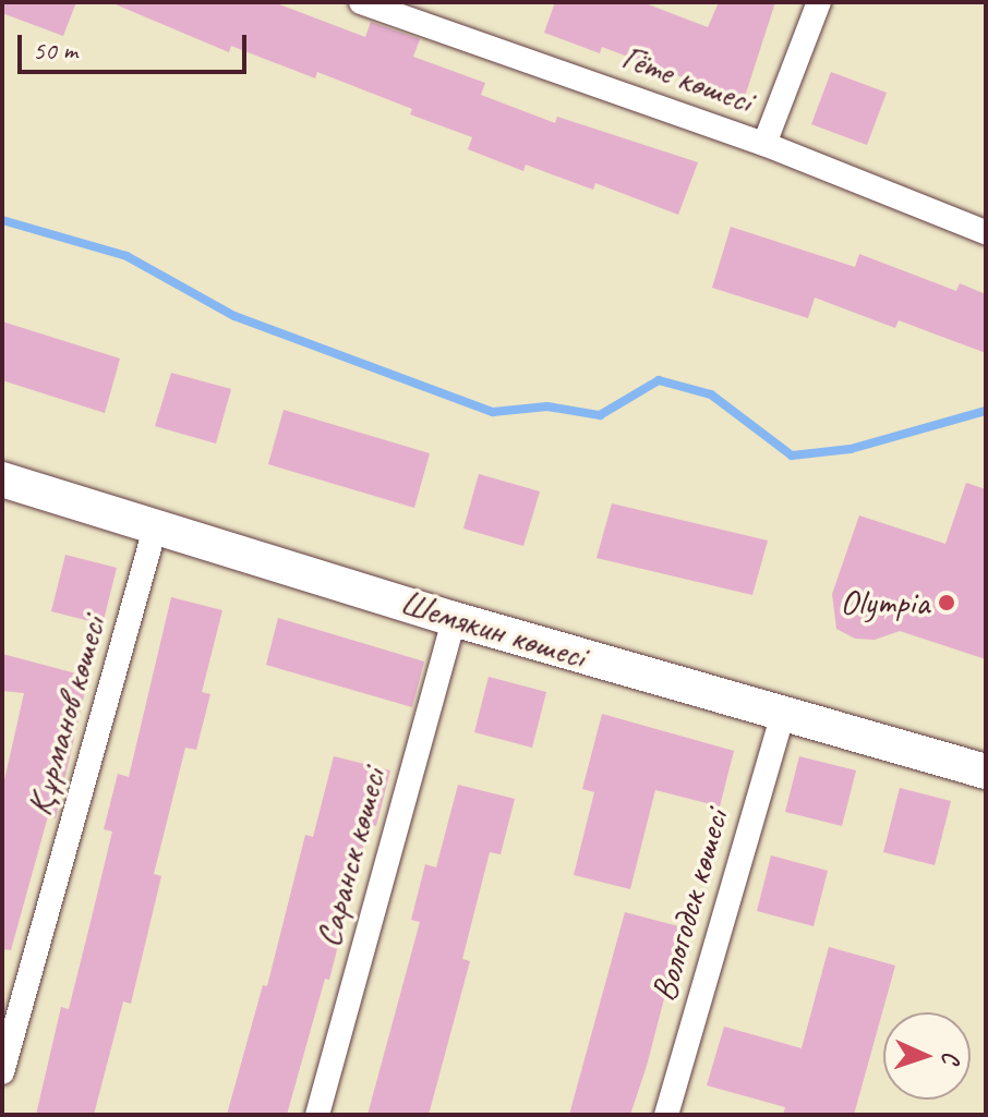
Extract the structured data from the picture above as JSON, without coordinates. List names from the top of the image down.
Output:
{
  "streets": {
    "main road": ["Шемякин көшесі"],
    "street": [
      "Гёте көшесі",
      "Құрманов көшесі",
      "Саранск көшесі",
      "Вологодск көшесі"
    ]
  },
  "crossings": [
    ["Шемякин көшесі", "Құрманов көшесі"],
    ["Шемякин көшесі", "Саранск көшесі"],
    ["Шемякин көшесі", "Вологодск көшесі"]
  ],
  "places": ["Olympia"],
  "scale_bar": "50 m",
  "north": "right"
}
